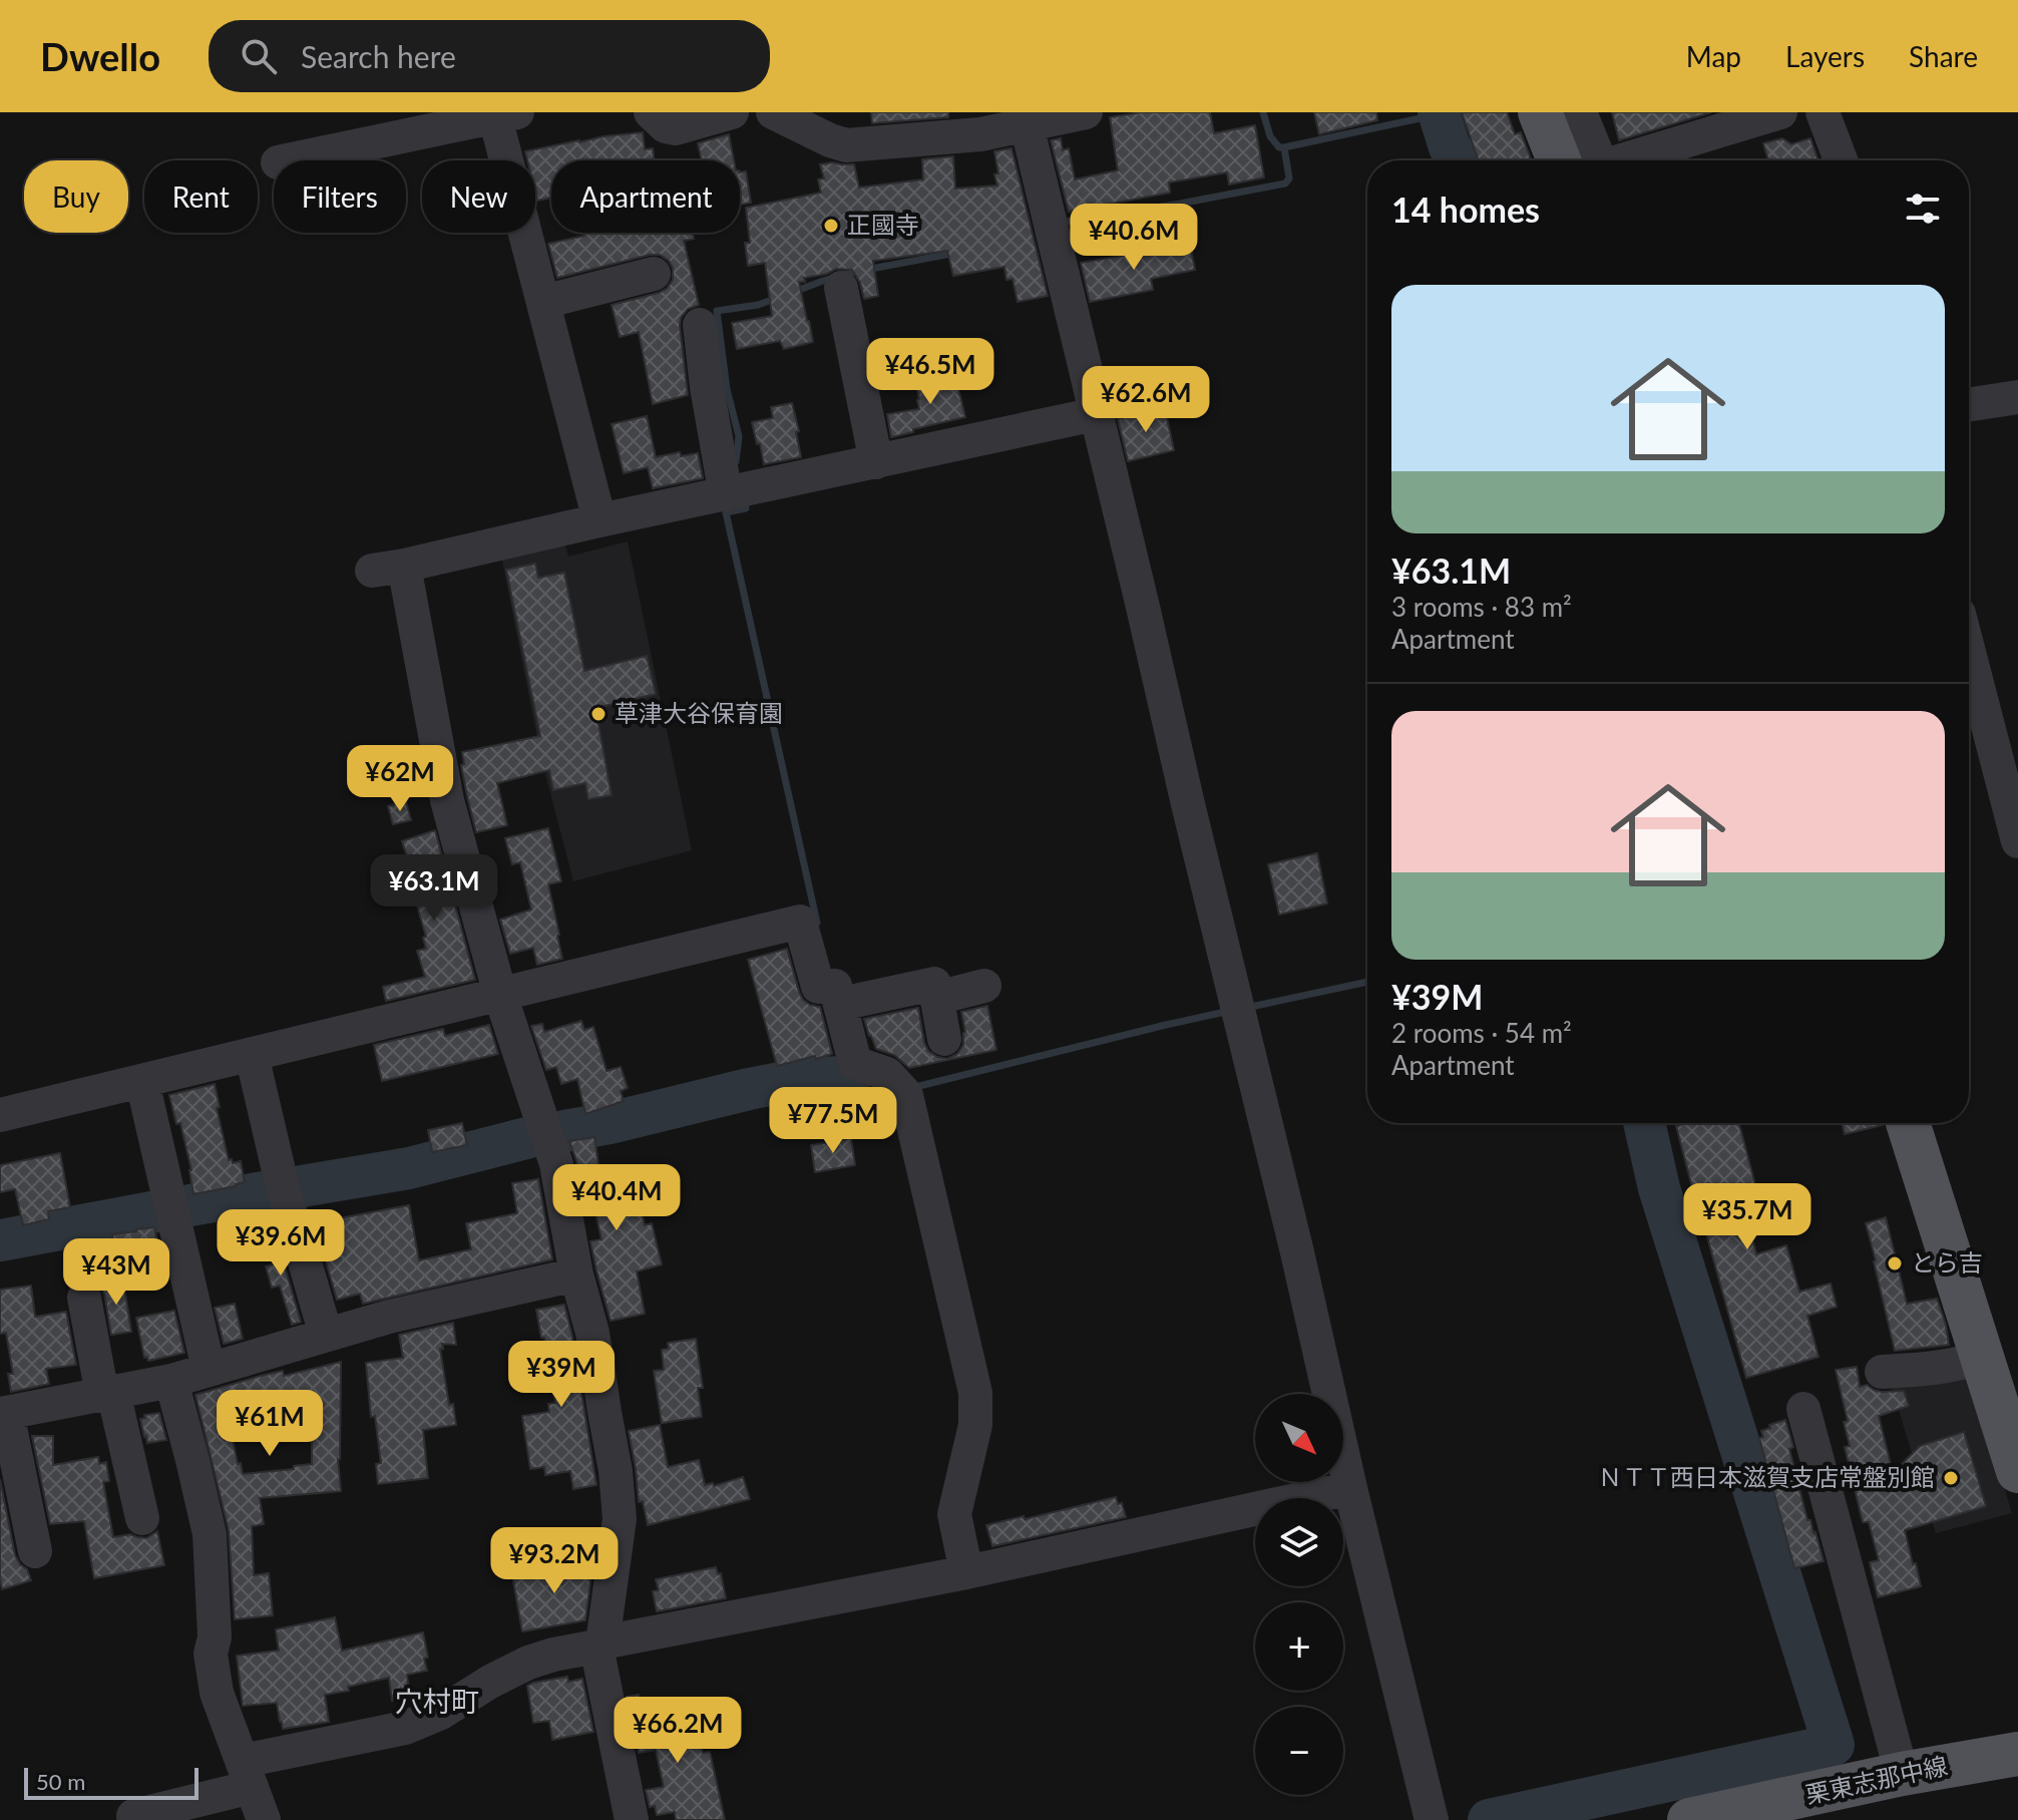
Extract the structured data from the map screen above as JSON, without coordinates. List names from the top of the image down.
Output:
{
  "streets": {
    "main road": ["栗東志那中線"]
  },
  "districts": ["穴村町"],
  "places": [
    "正國寺",
    "草津大谷保育園",
    "とら吉",
    "ＮＴＴ西日本滋賀支店常盤別館"
  ],
  "scale_bar": "50 m",
  "north": "bottom right",
  "page": {
    "header": "Dwello",
    "search": "Search here",
    "nav": ["Map", "Layers", "Share"],
    "chip": [
      "Buy",
      "Rent",
      "Filters",
      "New",
      "Apartment"
    ],
    "heading": "14 homes",
    "price": [
      "¥40.6M",
      "¥46.5M",
      "¥62.6M",
      "¥62M",
      "¥63.1M",
      "¥77.5M",
      "¥40.4M",
      "¥35.7M",
      "¥39.6M",
      "¥43M",
      "¥39M",
      "¥61M",
      "¥93.2M",
      "¥66.2M"
    ],
    "list": [
      {
        "name": "¥63.1M",
        "note": "3 rooms · 83 m² · Apartment"
      },
      {
        "name": "¥39M",
        "note": "2 rooms · 54 m² · Apartment"
      }
    ],
    "map_buttons": ["+", "−"],
    "scale": "50 m"
  }
}
